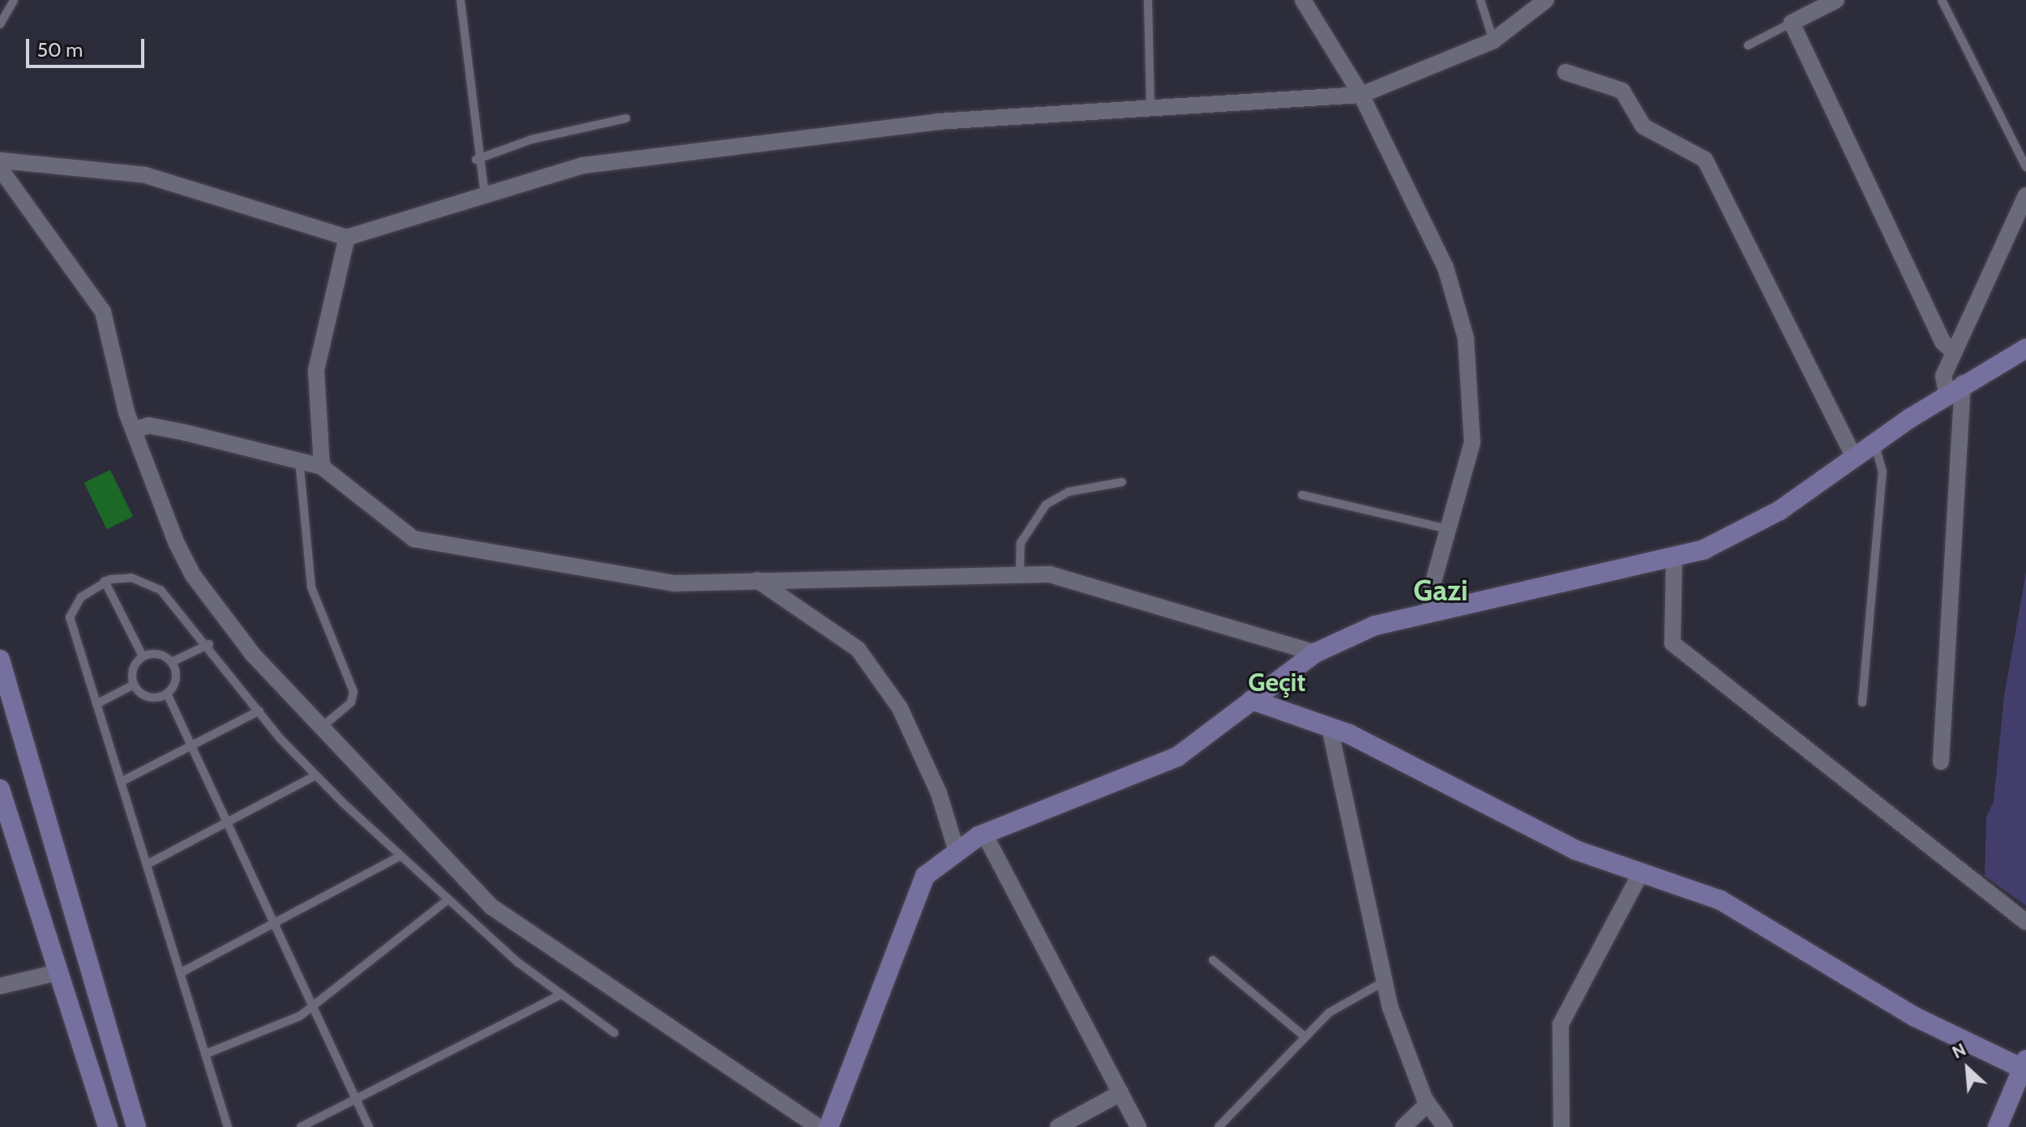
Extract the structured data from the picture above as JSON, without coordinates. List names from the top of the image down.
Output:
{
  "districts": ["Gazi", "Geçit"],
  "scale_bar": "50 m",
  "north": "top left"
}
